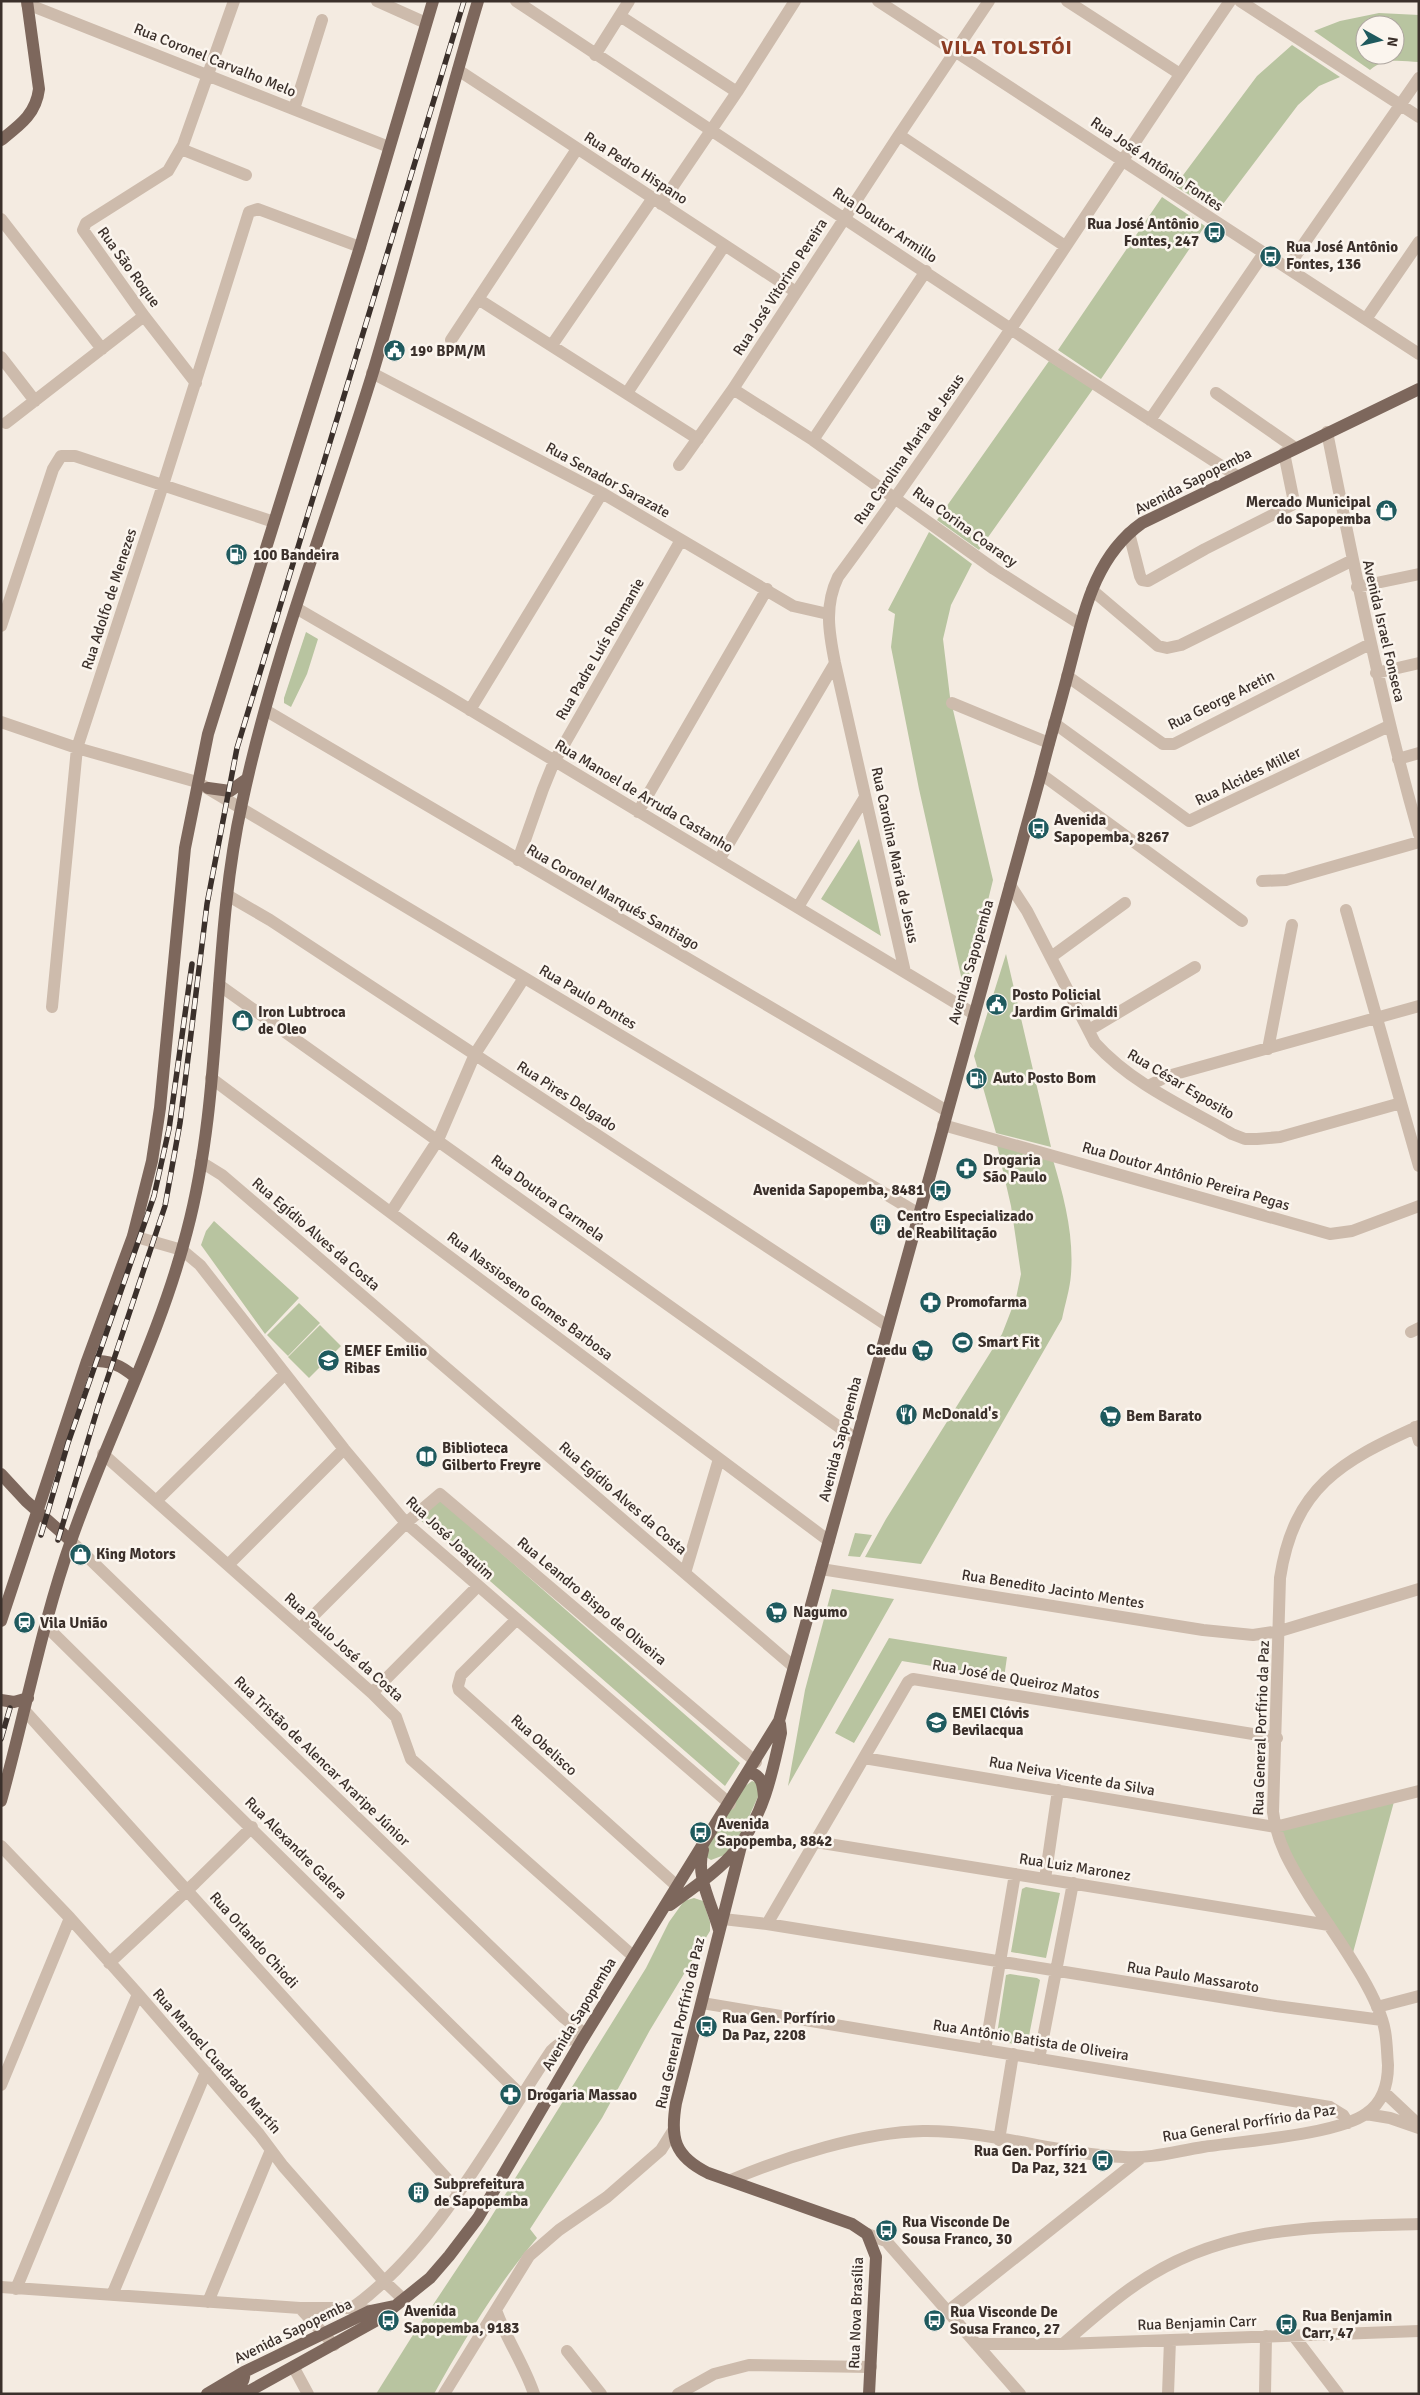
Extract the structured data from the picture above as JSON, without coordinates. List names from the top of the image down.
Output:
{
  "streets": {
    "main road": [
      "Avenida Sapopemba",
      "Rua General Porfírio da Paz",
      "Rua Tristão de Alencar Araripe Júnior",
      "Rua Nova Brasília"
    ],
    "street": [
      "Rua Coronel Carvalho Melo",
      "Rua José Antônio Fontes",
      "Rua Pedro Hispano",
      "Rua Doutor Armillo",
      "Rua São Roque",
      "Rua José Vitorino Pereira",
      "Rua Carolina Maria de Jesus",
      "Rua Senador Sarazate",
      "Rua Corina Coaracy",
      "Rua Adolfo de Menezes",
      "Avenida Israel Fonseca",
      "Rua Padre Luís Roumanie",
      "Rua George Aretin",
      "Rua Alcides Miller",
      "Rua Manoel de Arruda Castanho",
      "Rua Coronel Marqués Santiago",
      "Rua Paulo Pontes",
      "Rua César Esposito",
      "Rua Pires Delgado",
      "Rua Doutor Antônio Pereira Pegas",
      "Rua Doutora Carmela",
      "Rua Egídio Alves da Costa",
      "Rua Nassioseno Gomes Barbosa",
      "Rua José Joaquim",
      "Rua Benedito Jacinto Mentes",
      "Rua Leandro Bispo de Oliveira",
      "Rua Paulo José da Costa",
      "Rua José de Queiroz Matos",
      "Rua Obelisco",
      "Rua Neiva Vicente da Silva",
      "Rua Alexandre Galera",
      "Rua Luiz Maronez",
      "Rua Orlando Chiodi",
      "Rua Paulo Massaroto",
      "Rua Antônio Batista de Oliveira",
      "Rua Manoel Cuadrado Martín",
      "Rua Benjamin Carr"
    ]
  },
  "crossings": [
    ["Rua Coronel Carvalho Melo", "Rua São Roque"],
    ["Rua José Antônio Fontes", "Rua José Vitorino Pereira"],
    ["Rua José Antônio Fontes", "Rua Carolina Maria de Jesus"],
    ["Rua Pedro Hispano", "Rua José Vitorino Pereira"],
    ["Rua Doutor Armillo", "Rua José Vitorino Pereira"],
    ["Rua Doutor Armillo", "Rua Carolina Maria de Jesus"],
    ["Rua Doutor Armillo", "Avenida Sapopemba"],
    ["Rua São Roque", "Rua Adolfo de Menezes"],
    ["Rua José Vitorino Pereira", "Rua Corina Coaracy"],
    ["Rua Carolina Maria de Jesus", "Rua Senador Sarazate"],
    ["Rua Carolina Maria de Jesus", "Rua Corina Coaracy"],
    ["Rua Carolina Maria de Jesus", "Rua Manoel de Arruda Castanho"],
    ["Rua Senador Sarazate", "Rua Padre Luís Roumanie"],
    ["Avenida Sapopemba", "Rua Corina Coaracy"],
    ["Avenida Sapopemba", "Avenida Israel Fonseca"],
    ["Avenida Sapopemba", "Rua George Aretin"],
    ["Avenida Sapopemba", "Rua Alcides Miller"],
    ["Avenida Sapopemba", "Rua Manoel de Arruda Castanho"],
    ["Avenida Sapopemba", "Rua Coronel Marqués Santiago"],
    ["Avenida Sapopemba", "Rua Paulo Pontes"],
    ["Avenida Sapopemba", "Rua César Esposito"],
    ["Avenida Sapopemba", "Rua Pires Delgado"],
    ["Avenida Sapopemba", "Rua Doutor Antônio Pereira Pegas"],
    ["Avenida Sapopemba", "Rua Doutora Carmela"],
    ["Avenida Sapopemba", "Rua Egídio Alves da Costa"],
    ["Avenida Sapopemba", "Rua Nassioseno Gomes Barbosa"],
    ["Avenida Sapopemba", "Rua José Joaquim"],
    ["Avenida Sapopemba", "Rua Benedito Jacinto Mentes"],
    ["Avenida Sapopemba", "Rua Leandro Bispo de Oliveira"],
    ["Avenida Sapopemba", "Rua Paulo José da Costa"],
    ["Avenida Sapopemba", "Rua General Porfírio da Paz"],
    ["Avenida Sapopemba", "Rua Obelisco"],
    ["Avenida Sapopemba", "Rua Tristão de Alencar Araripe Júnior"],
    ["Avenida Sapopemba", "Rua Manoel Cuadrado Martín"],
    ["Rua Adolfo de Menezes", "Rua Paulo Pontes"],
    ["Avenida Israel Fonseca", "Rua George Aretin"],
    ["Avenida Israel Fonseca", "Rua Alcides Miller"],
    ["Rua Padre Luís Roumanie", "Rua Manoel de Arruda Castanho"],
    ["Rua Padre Luís Roumanie", "Rua Coronel Marqués Santiago"],
    ["Rua José Joaquim", "Rua Leandro Bispo de Oliveira"],
    ["Rua José Joaquim", "Rua Obelisco"],
    ["Rua Benedito Jacinto Mentes", "Rua General Porfírio da Paz"],
    ["Rua José de Queiroz Matos", "Rua General Porfírio da Paz"],
    ["Rua José de Queiroz Matos", "Rua Neiva Vicente da Silva"],
    ["Rua José de Queiroz Matos", "Rua Luiz Maronez"],
    ["Rua José de Queiroz Matos", "Rua Paulo Massaroto"],
    ["Rua General Porfírio da Paz", "Rua Neiva Vicente da Silva"],
    ["Rua General Porfírio da Paz", "Rua Luiz Maronez"],
    ["Rua General Porfírio da Paz", "Rua Paulo Massaroto"],
    ["Rua General Porfírio da Paz", "Rua Antônio Batista de Oliveira"]
  ],
  "districts": ["VILA TOLSTÓI"],
  "places": {
    "bus stop": [
      "Rua José Antônio Fontes, 247",
      "Rua José Antônio Fontes, 136",
      "Avenida Sapopemba, 8267",
      "Avenida Sapopemba, 8481",
      "Avenida Sapopemba, 8842",
      "Rua Gen. Porfírio Da Paz, 2208",
      "Rua Gen. Porfírio Da Paz, 321",
      "Rua Visconde De Sousa Franco, 30",
      "Avenida Sapopemba, 9183",
      "Rua Visconde De Sousa Franco, 27",
      "Rua Benjamin Carr, 47"
    ],
    "public building": ["19º BPM/M", "Posto Policial Jardim Grimaldi"],
    "shop": ["Mercado Municipal do Sapopemba", "Iron Lubtroca de Oleo", "King Motors"],
    "fuel station": ["100 Bandeira", "Auto Posto Bom"],
    "pharmacy": ["Drogaria São Paulo", "Promofarma", "Drogaria Massao"],
    "building": ["Centro Especializado de Reabilitação", "Subprefeitura de Sapopemba"],
    "sports": ["Smart Fit"],
    "supermarket": ["Caedu", "Bem Barato", "Nagumo"],
    "school or university": ["EMEF Emilio Ribas", "EMEI Clóvis Bevilacqua"],
    "restaurant": ["McDonald's"],
    "library": ["Biblioteca Gilberto Freyre"],
    "station": ["Vila União"]
  },
  "north": "right"
}
